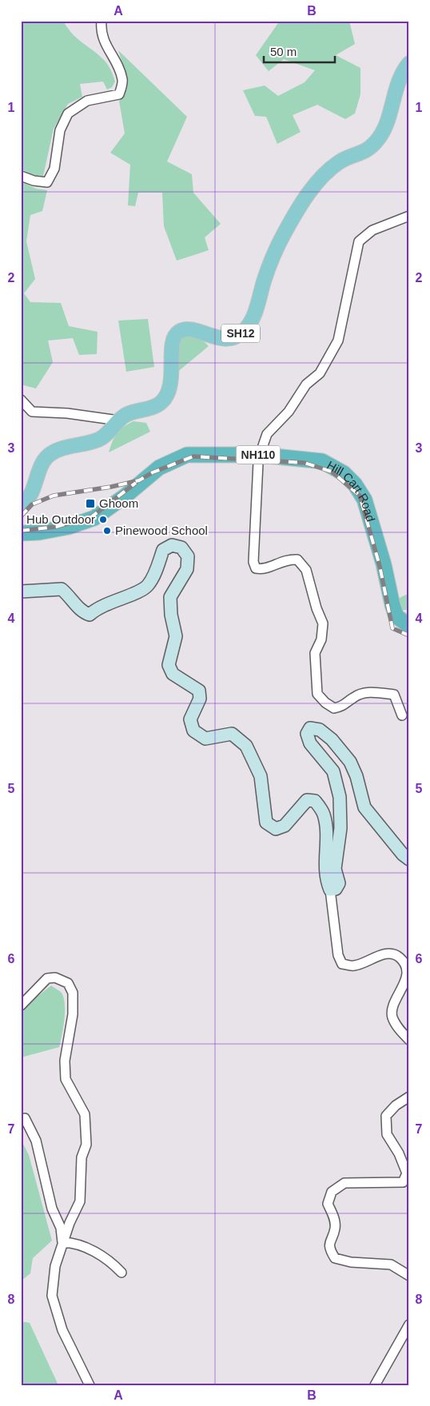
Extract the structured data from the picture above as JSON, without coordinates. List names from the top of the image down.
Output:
{
  "streets": {
    "highway": ["NH110", "Hill Cart Road"],
    "main road": ["SH12"]
  },
  "places": {
    "transit": ["Ghoom"],
    "other": ["Hub Outdoor", "Pinewood School"]
  },
  "scale_bar": "50 m",
  "grid": {
    "columns": ["A", "B"],
    "rows": [
      "1",
      "2",
      "3",
      "4",
      "5",
      "6",
      "7",
      "8"
    ]
  }
}
